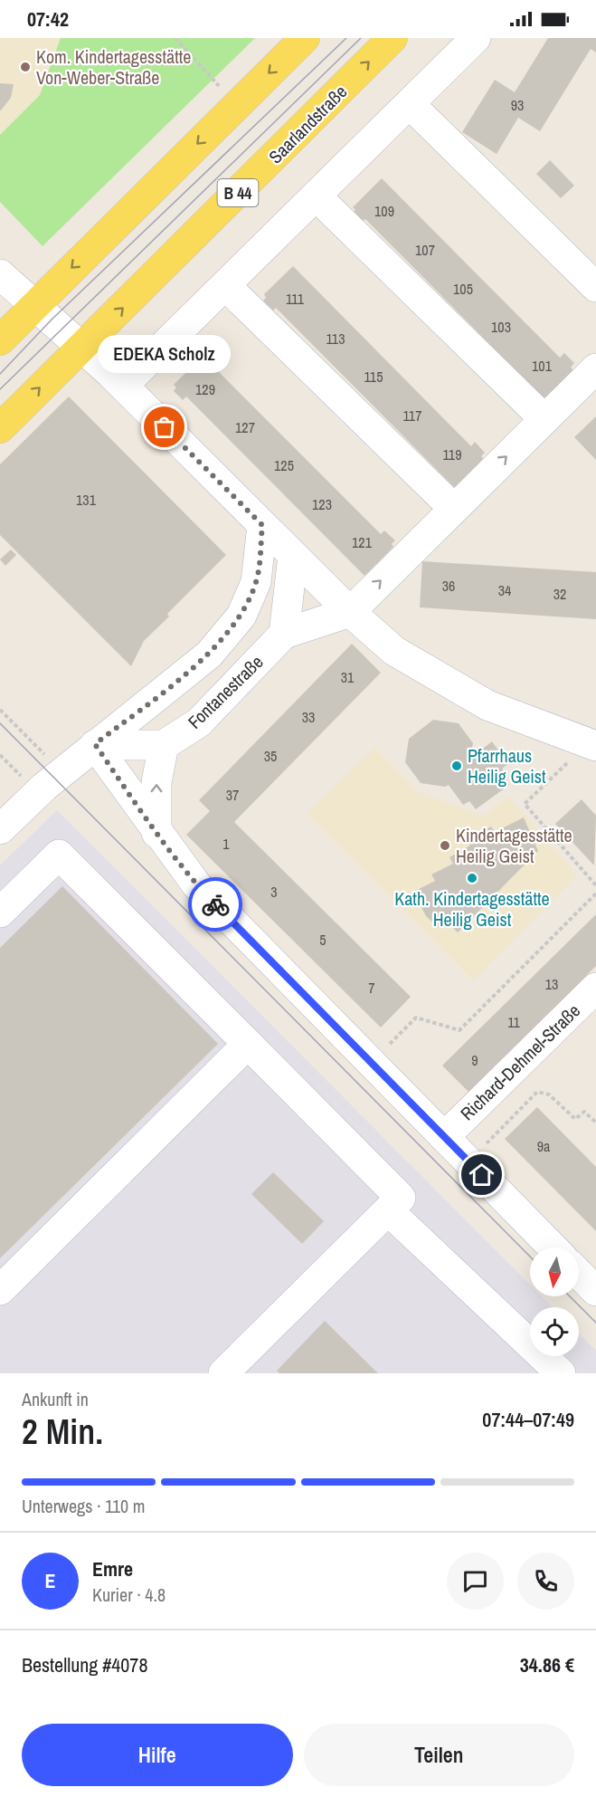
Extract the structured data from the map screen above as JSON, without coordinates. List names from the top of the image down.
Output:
{
  "streets": {
    "main road": ["Saarlandstraße", "B 44"],
    "street": ["Fontanestraße", "Richard-Dehmel-Straße"]
  },
  "one_way": ["Fontanestraße"],
  "places": [
    "Kom. Kindertagesstätte Von-Weber-Straße",
    "EDEKA Scholz",
    "Pfarrhaus Heilig Geist",
    "Kindertagesstätte Heilig Geist",
    "Kath. Kindertagesstätte Heilig Geist"
  ],
  "house_numbers": [
    "93",
    "109",
    "107",
    "105",
    "111",
    "103",
    "113",
    "101",
    "115",
    "129",
    "117",
    "127",
    "119",
    "125",
    "131",
    "123",
    "121",
    "36",
    "34",
    "32",
    "31",
    "33",
    "35",
    "37",
    "1",
    "3",
    "5",
    "13",
    "7",
    "11",
    "9",
    "9a"
  ],
  "north": "bottom",
  "page": {
    "status": "07:42",
    "bubble": "EDEKA Scholz",
    "heading": ["2 Min.", "Ankunft in", "07:44–07:49"],
    "panel": [
      "Emre",
      "Kurier · 4.8",
      "Bestellung #4078",
      "34.86 €"
    ],
    "bar": "Unterwegs · 110 m",
    "round": "E",
    "buttons": ["Hilfe", "Teilen"]
  }
}
